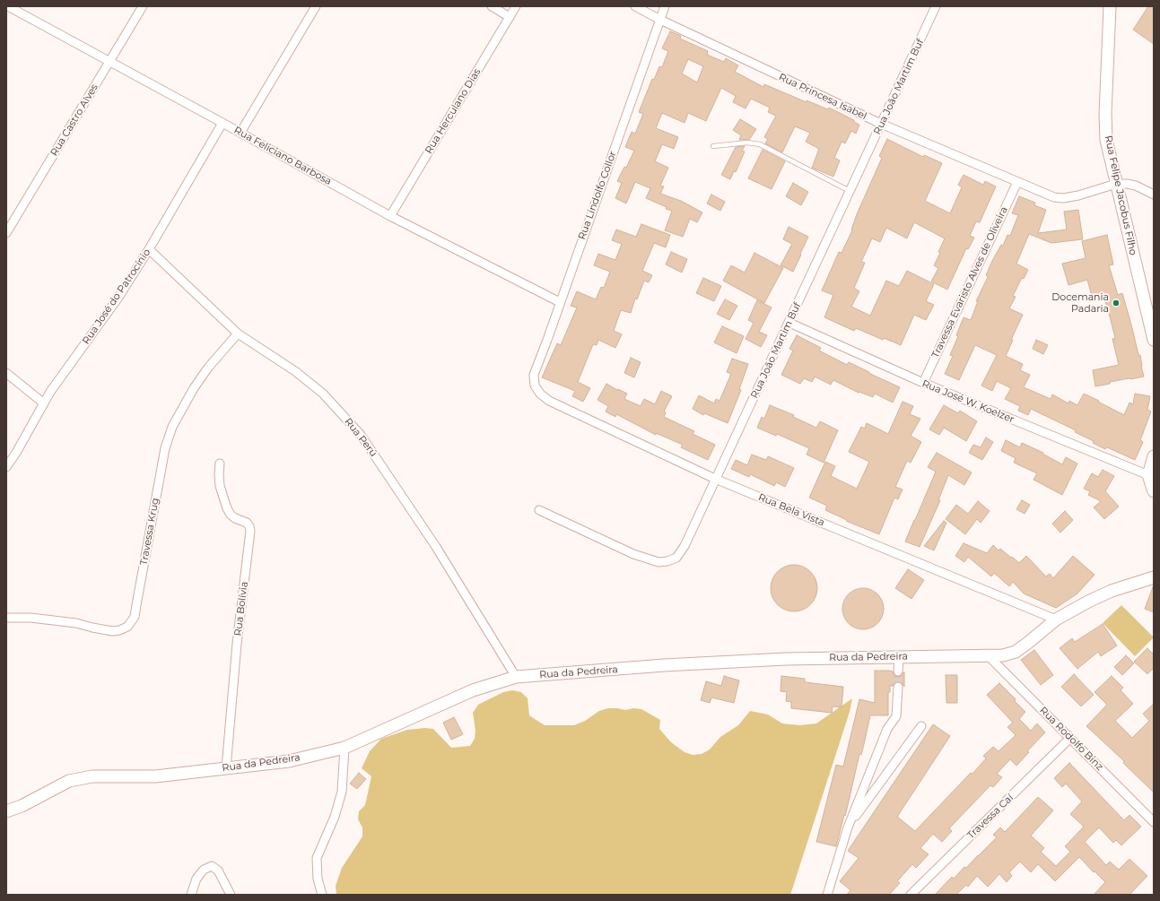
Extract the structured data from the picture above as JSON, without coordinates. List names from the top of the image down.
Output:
{
  "streets": {
    "street": [
      "Rua João Martim Buf",
      "Rua Princesa Isabel",
      "Rua Herculano Dias",
      "Rua Castro Alves",
      "Rua Feliciano Barbosa",
      "Rua Lindolfo Collor",
      "Rua Felipe Jacobus Filho",
      "Travessa Evaristo Alves de Oliveira",
      "Rua José do Patrocínio",
      "Rua José W. Koelzer",
      "Rua Perú",
      "Rua Bela Vista",
      "Travessa Krug",
      "Rua Bolívia",
      "Rua da Pedreira",
      "Rua Rodolfo Binz",
      "Travessa Caí"
    ]
  },
  "crossings": [
    ["Rua João Martim Buf", "Rua Princesa Isabel"],
    ["Rua João Martim Buf", "Rua José W. Koelzer"],
    ["Rua João Martim Buf", "Rua Bela Vista"],
    ["Rua Princesa Isabel", "Rua Lindolfo Collor"],
    ["Rua Princesa Isabel", "Rua Felipe Jacobus Filho"],
    ["Rua Princesa Isabel", "Travessa Evaristo Alves de Oliveira"],
    ["Rua Herculano Dias", "Rua Feliciano Barbosa"],
    ["Rua Castro Alves", "Rua Feliciano Barbosa"],
    ["Rua Feliciano Barbosa", "Rua Lindolfo Collor"],
    ["Rua Feliciano Barbosa", "Rua José do Patrocínio"],
    ["Rua Lindolfo Collor", "Rua Bela Vista"],
    ["Travessa Evaristo Alves de Oliveira", "Rua José W. Koelzer"],
    ["Rua José do Patrocínio", "Rua Perú"],
    ["Rua Perú", "Travessa Krug"],
    ["Rua Perú", "Rua da Pedreira"],
    ["Rua Bela Vista", "Rua da Pedreira"],
    ["Rua Bolívia", "Rua da Pedreira"],
    ["Rua da Pedreira", "Rua Rodolfo Binz"],
    ["Rua Rodolfo Binz", "Travessa Caí"]
  ],
  "places": ["Docemania Padaria"]
}
